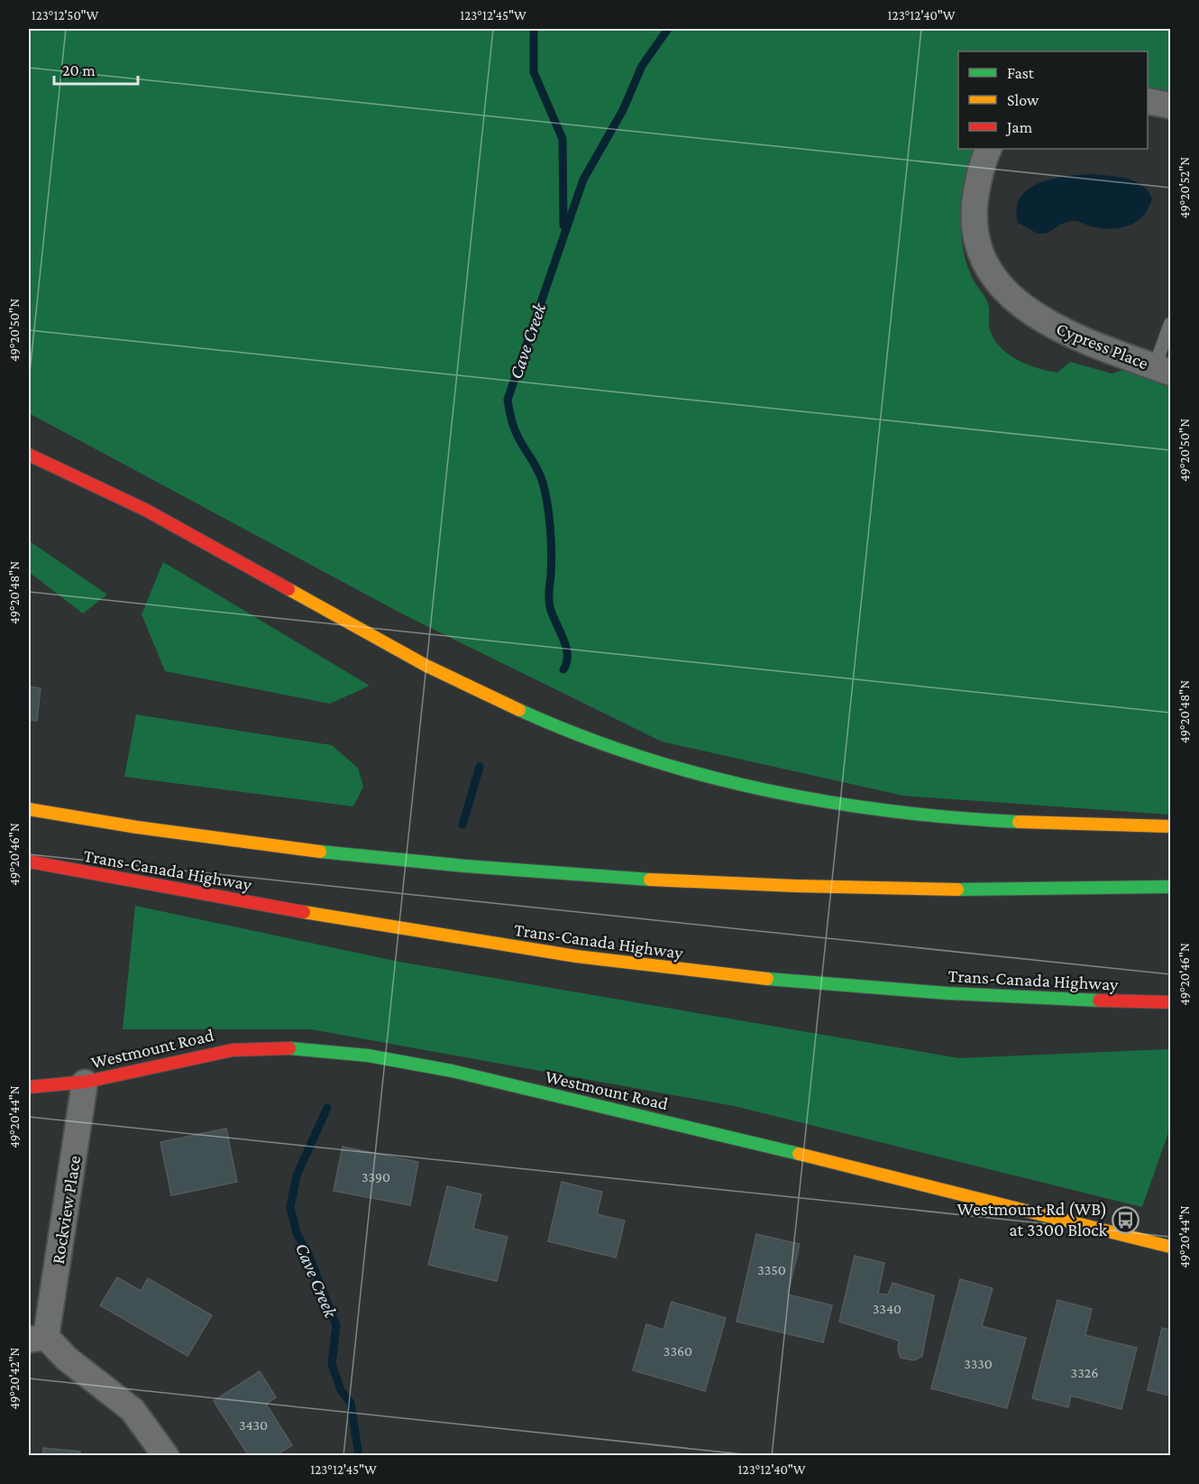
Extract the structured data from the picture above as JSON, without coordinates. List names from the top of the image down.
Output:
{
  "streets": {
    "main road": ["Trans-Canada Highway", "Westmount Road"],
    "street": ["Cypress Place", "Rockview Place"]
  },
  "crossings": [
    ["Westmount Road", "Rockview Place"]
  ],
  "water": ["Cave Creek"],
  "places": {
    "bus stop": ["Westmount Rd (WB) at 3300 Block"]
  },
  "house_numbers": [
    "3390",
    "3350",
    "3340",
    "3360",
    "3330",
    "3326",
    "3430"
  ],
  "legend": ["Fast", "Slow", "Jam"],
  "scale_bar": "20 m",
  "coordinates": [
    "123°12'50\"W",
    "123°12'45\"W",
    "123°12'40\"W",
    "49°20'52\"N",
    "49°20'50\"N",
    "49°20'48\"N",
    "49°20'46\"N",
    "49°20'44\"N",
    "49°20'42\"N"
  ]
}
